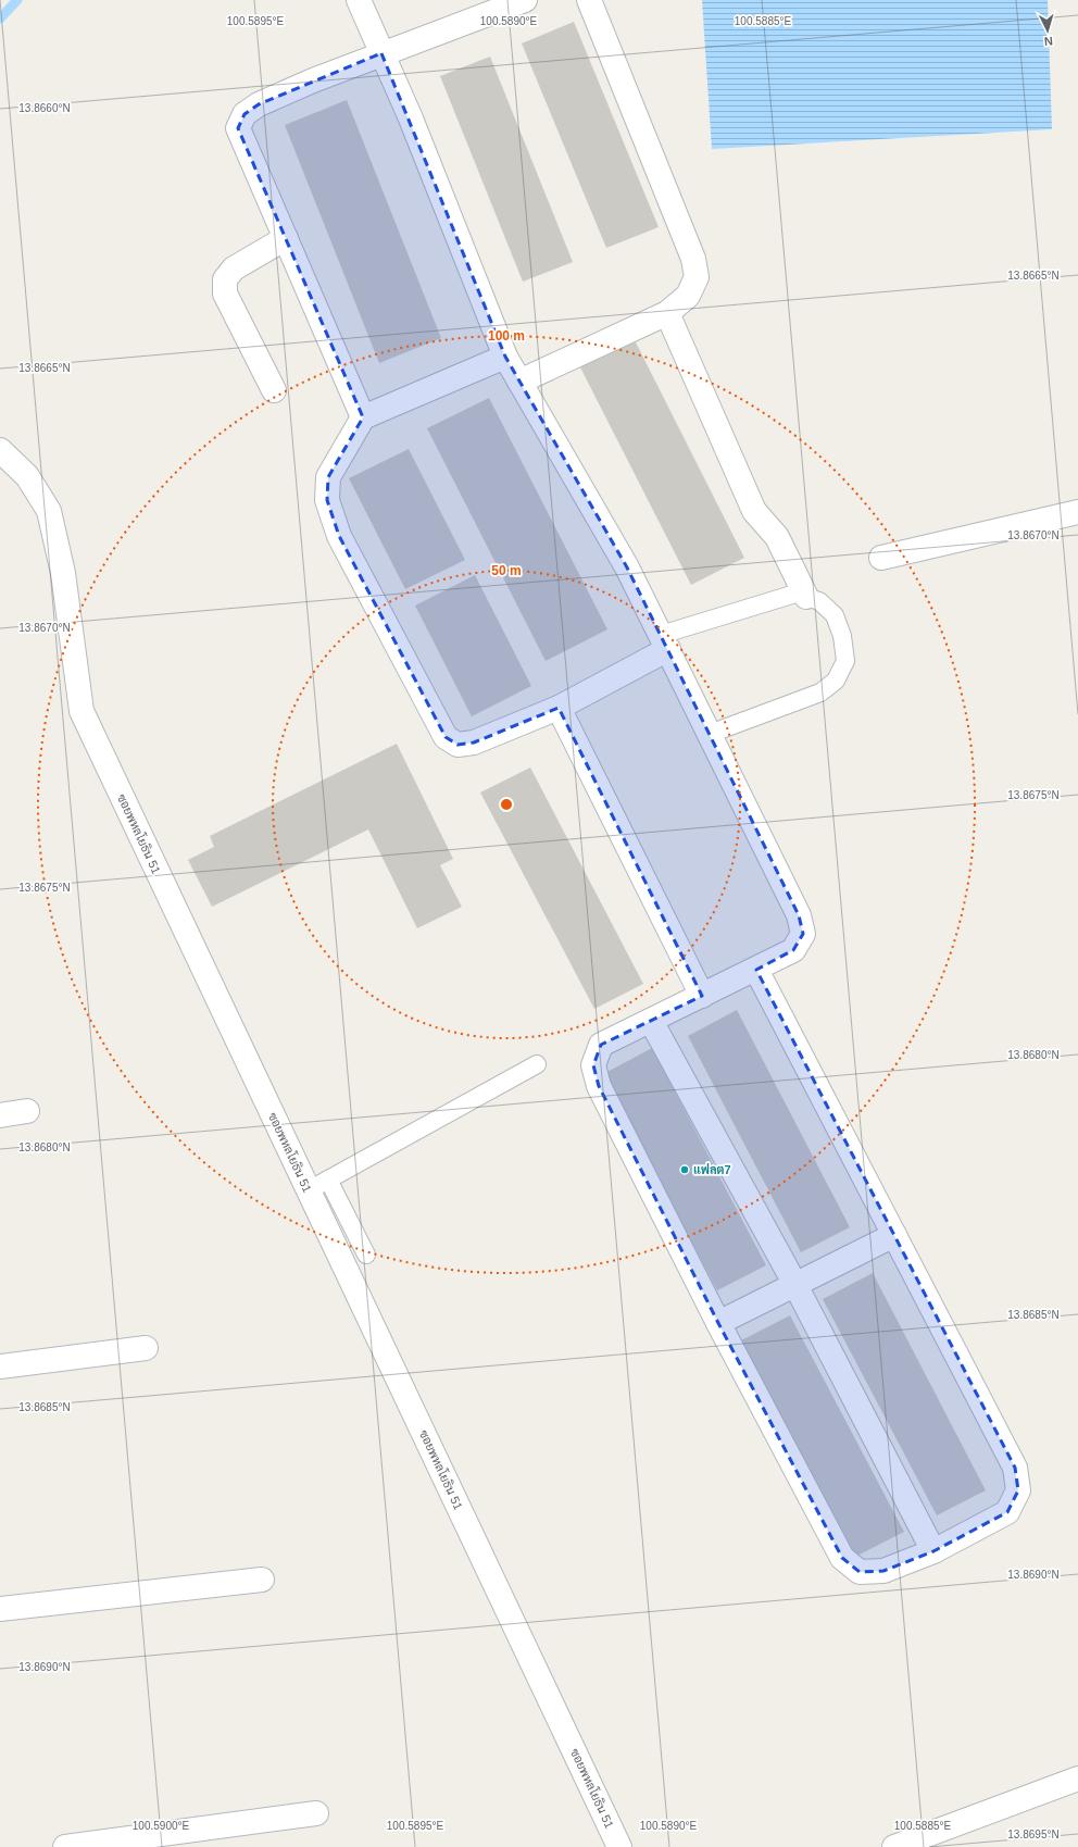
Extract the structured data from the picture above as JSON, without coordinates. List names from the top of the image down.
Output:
{
  "streets": {
    "street": ["ซอยพหลโยธิน 51"]
  },
  "places": ["แฟลต7"],
  "north": "bottom",
  "coordinates": [
    "100.5895°E",
    "100.5890°E",
    "100.5885°E",
    "13.8660°N",
    "13.8665°N",
    "13.8670°N",
    "13.8675°N",
    "13.8680°N",
    "13.8685°N",
    "13.8690°N",
    "100.5900°E",
    "13.8695°N"
  ],
  "rings": ["100 m", "50 m"]
}
